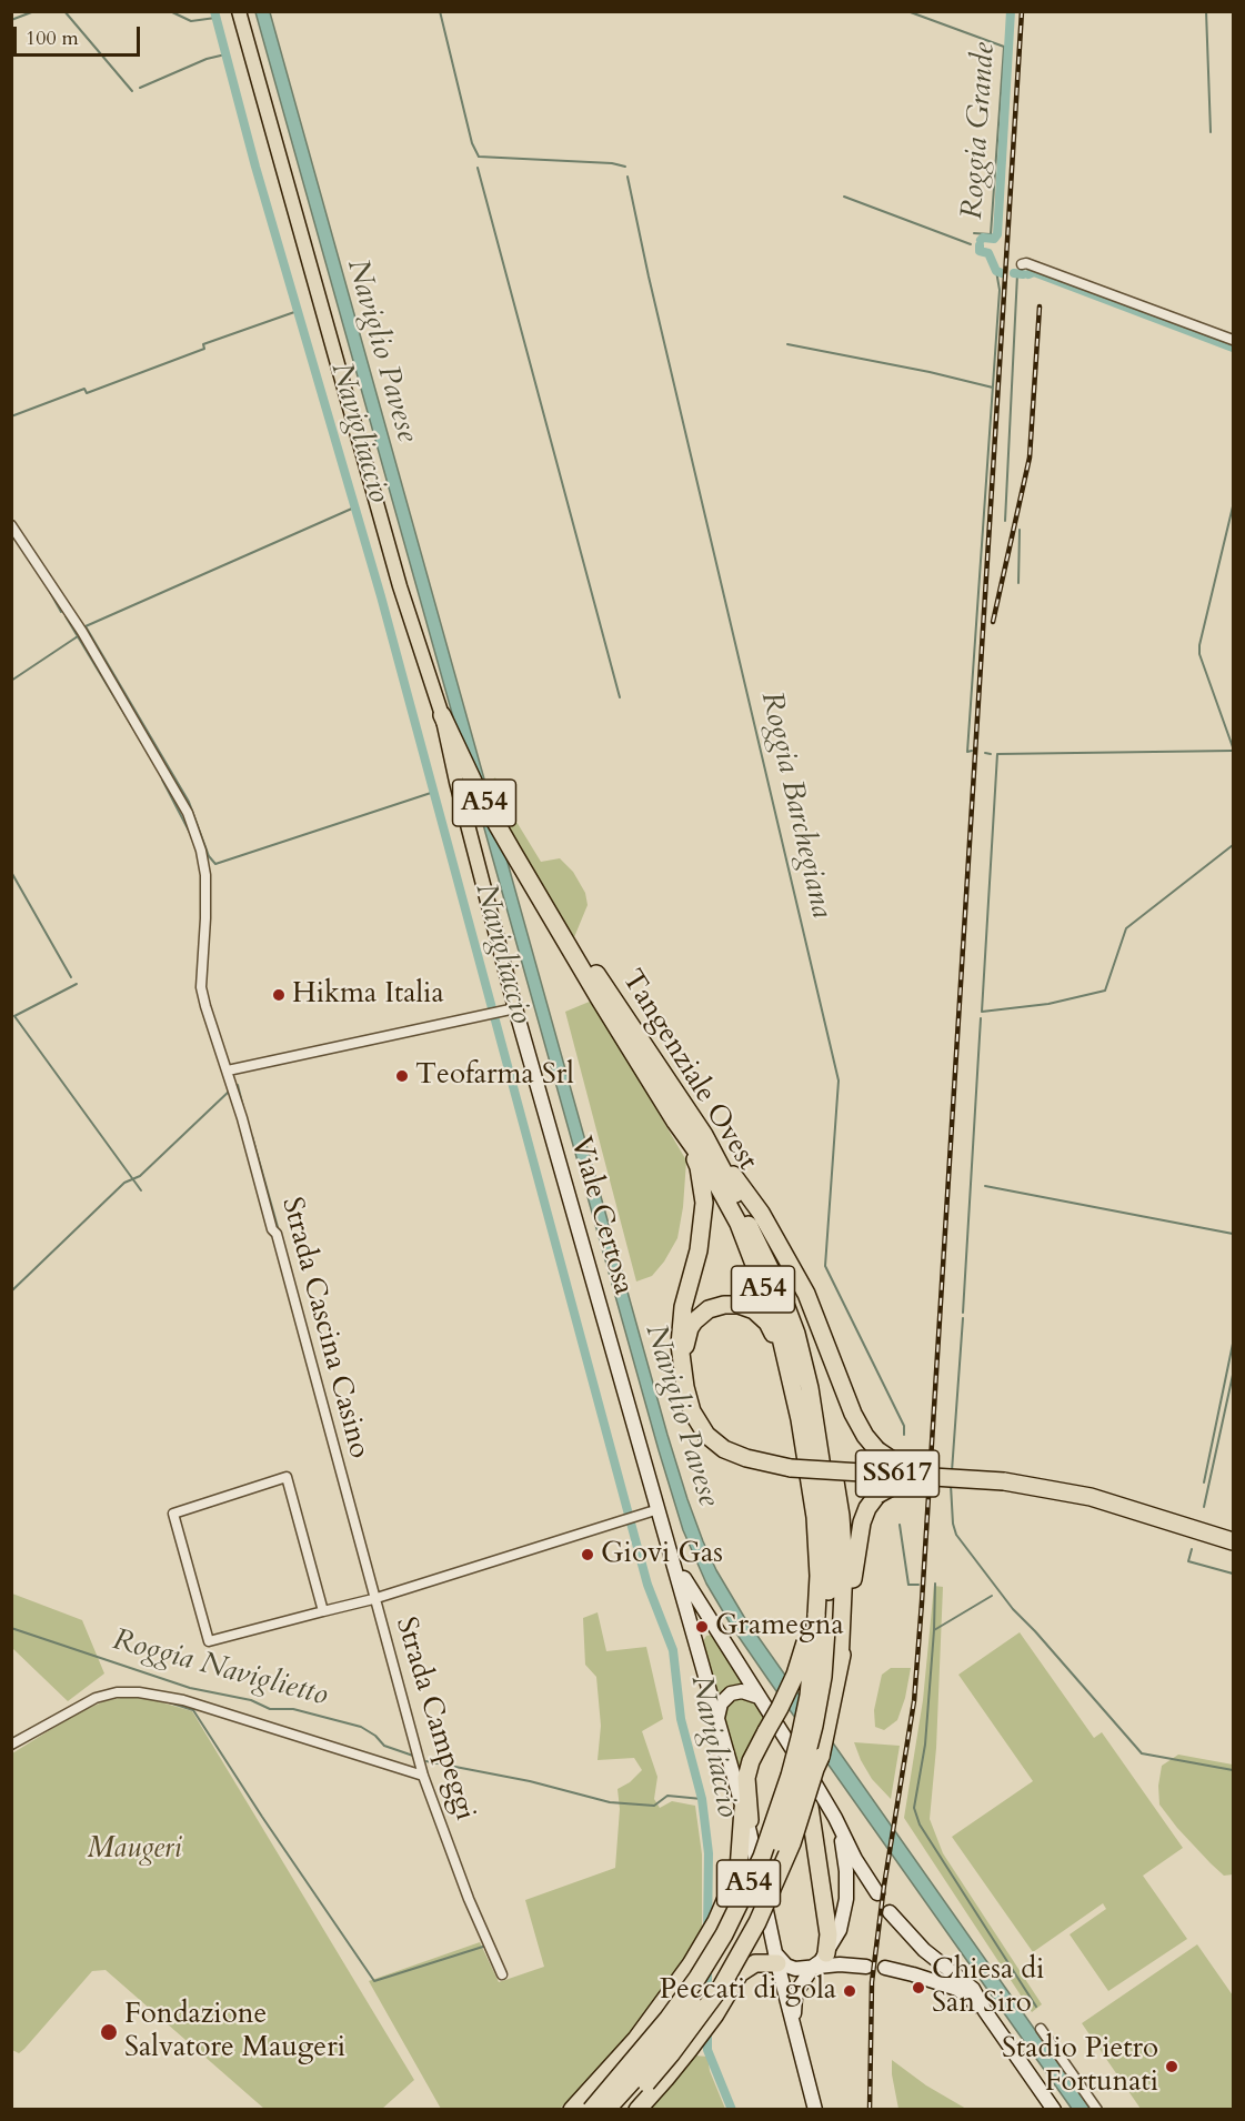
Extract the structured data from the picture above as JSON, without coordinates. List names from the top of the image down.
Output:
{
  "streets": {
    "highway": ["A54", "Tangenziale Ovest", "SS617"],
    "main road": ["Viale Certosa"],
    "street": ["Strada Cascina Casino", "Strada Campeggi"]
  },
  "crossings": [
    ["Tangenziale Ovest", "SS617"],
    ["Viale Certosa", "Strada Campeggi"],
    ["Strada Cascina Casino", "Strada Campeggi"]
  ],
  "water": [
    "Roggia Grande",
    "Naviglio Pavese",
    "Navigliaccio",
    "Roggia Barchegiana",
    "Roggia Naviglietto"
  ],
  "parks": ["Maugeri"],
  "places": [
    "Hikma Italia",
    "Teofarma Srl",
    "Giovi Gas",
    "Gramegna",
    "Chiesa di San Siro",
    "Peccati di gola",
    "Fondazione Salvatore Maugeri",
    "Stadio Pietro Fortunati"
  ],
  "scale_bar": "100 m"
}
